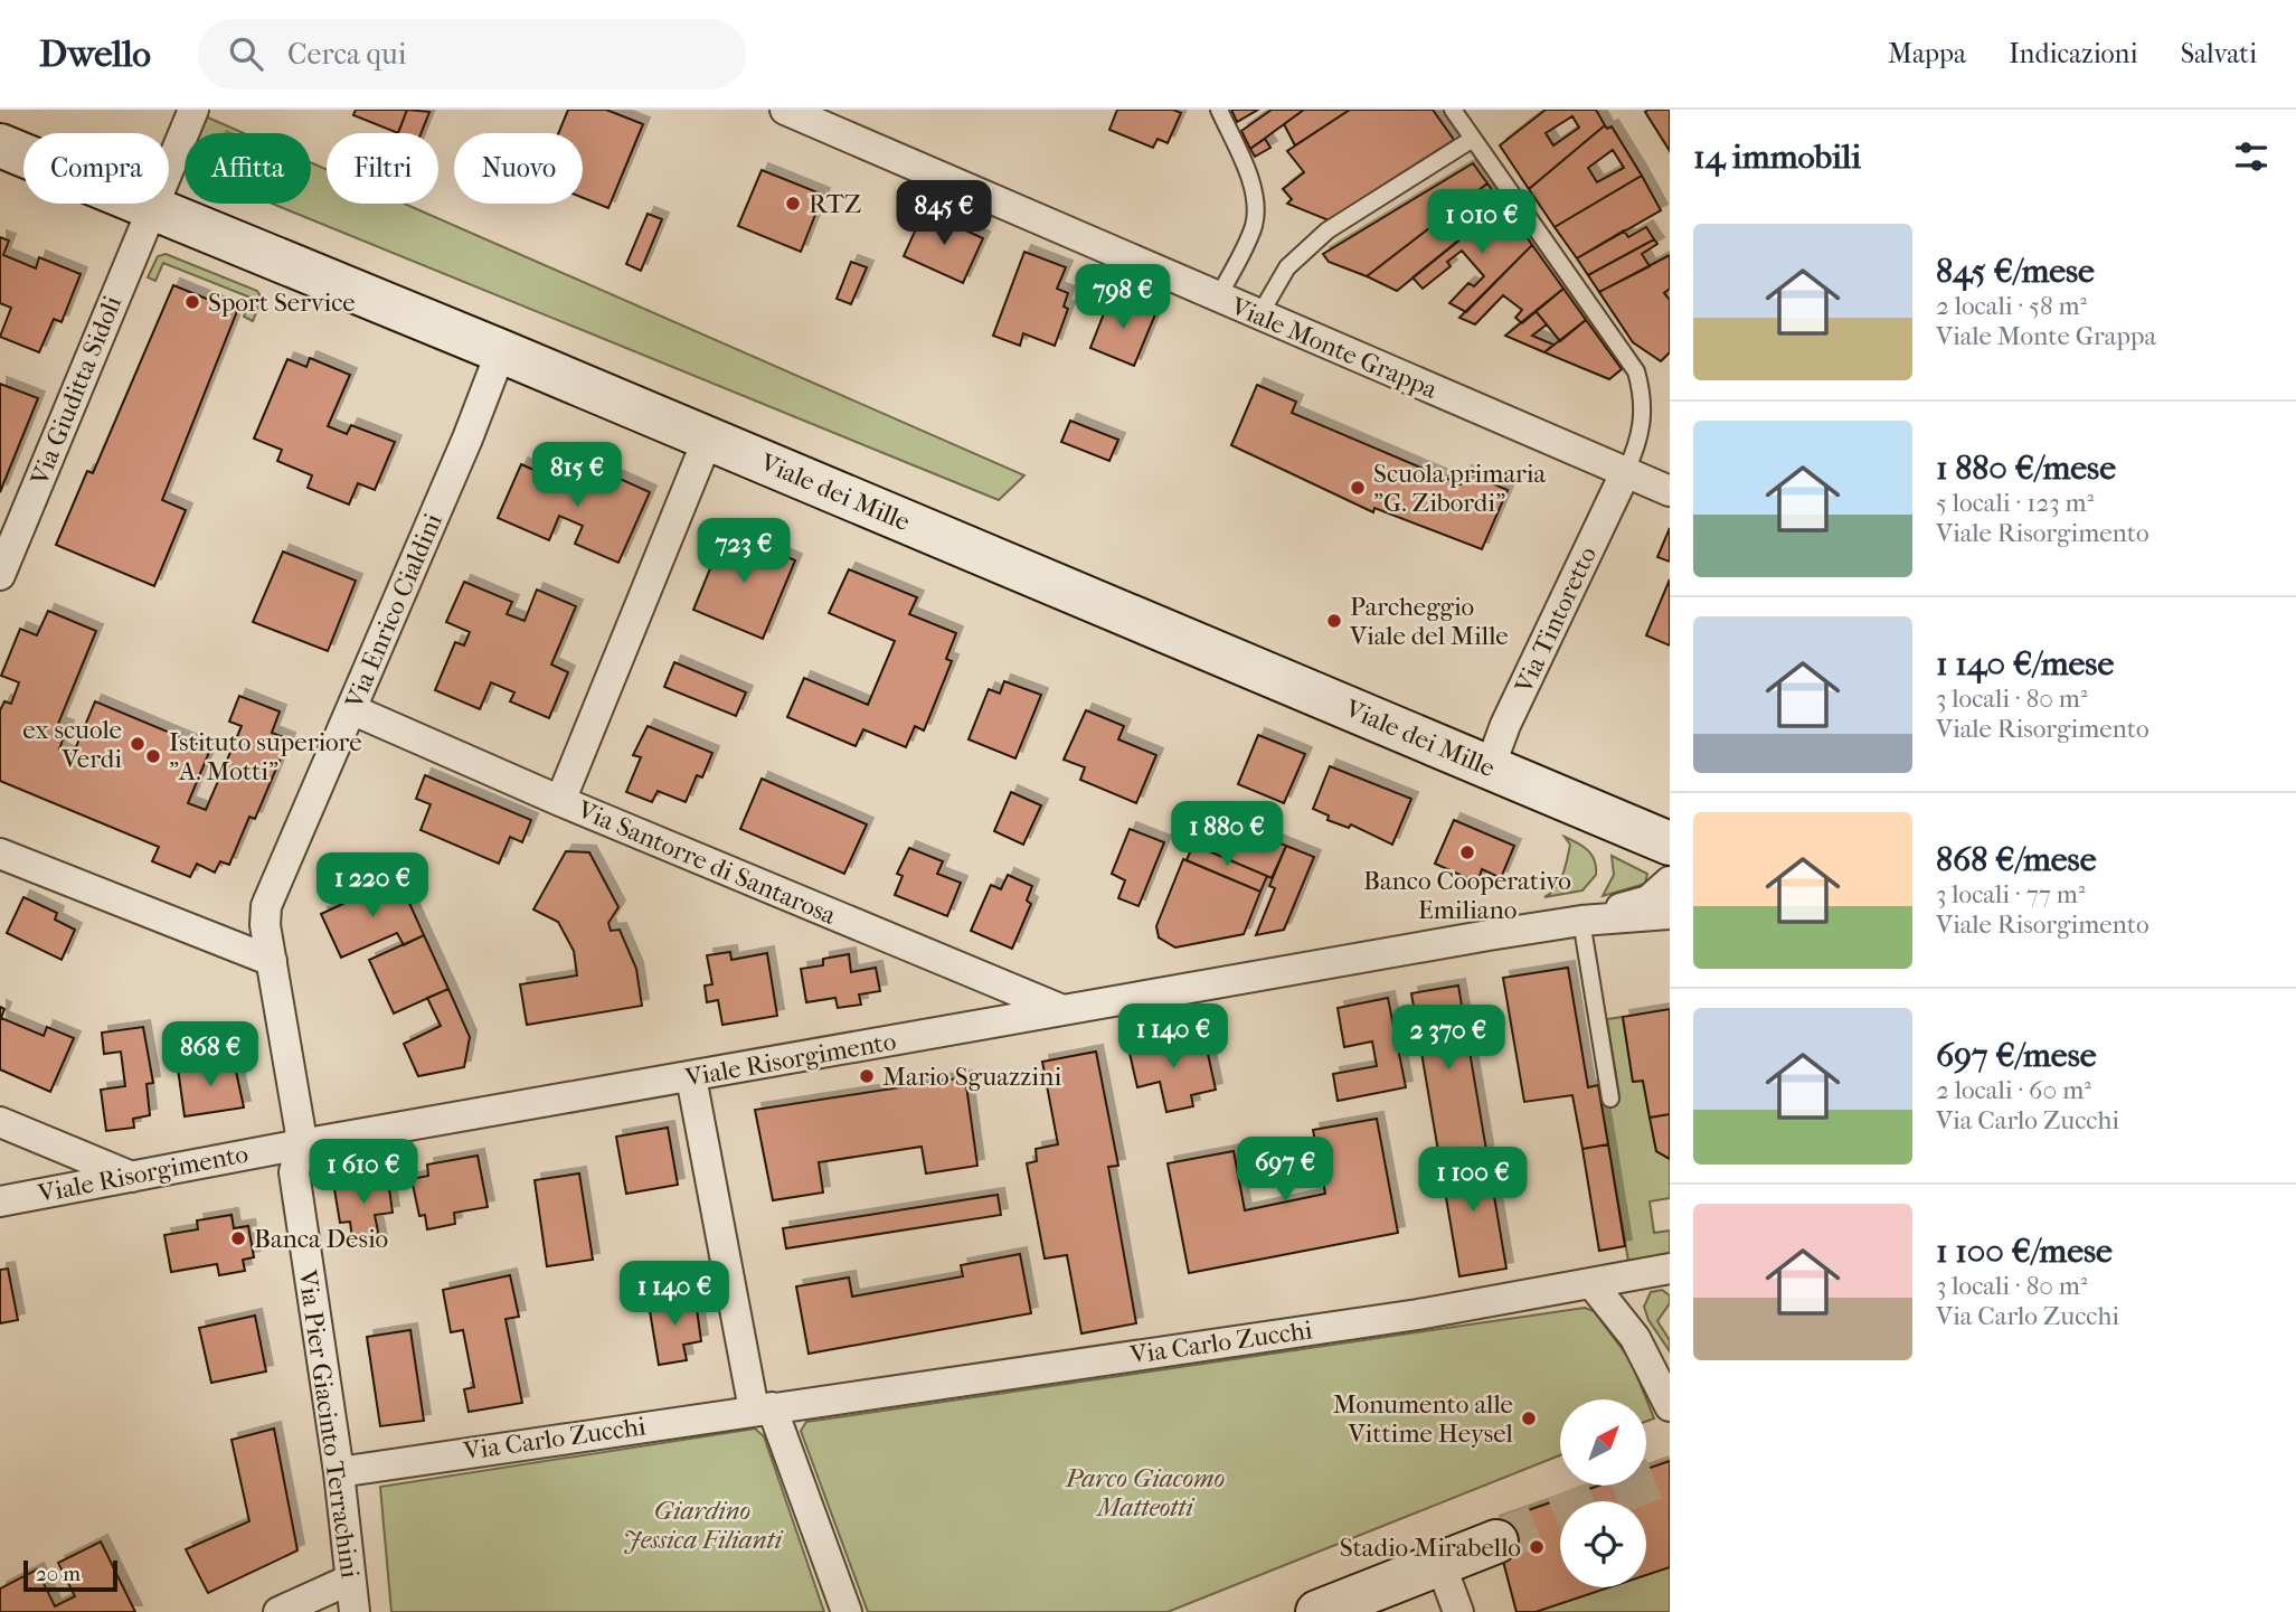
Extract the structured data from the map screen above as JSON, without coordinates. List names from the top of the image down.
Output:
{
  "streets": {
    "main road": ["Viale dei Mille"],
    "street": [
      "Viale Monte Grappa",
      "Via Giuditta Sidoli",
      "Via Enrico Cialdini",
      "Via Tintoretto",
      "Via Santorre di Santarosa",
      "Viale Risorgimento",
      "Via Carlo Zucchi",
      "Via Pier Giacinto Terrachini"
    ]
  },
  "crossings": [
    ["Viale Monte Grappa", "Via Tintoretto"],
    ["Via Giuditta Sidoli", "Viale dei Mille"],
    ["Viale dei Mille", "Via Enrico Cialdini"],
    ["Viale dei Mille", "Via Tintoretto"],
    ["Via Enrico Cialdini", "Via Santorre di Santarosa"],
    ["Via Enrico Cialdini", "Viale Risorgimento"],
    ["Via Enrico Cialdini", "Via Pier Giacinto Terrachini"],
    ["Via Santorre di Santarosa", "Viale Risorgimento"],
    ["Viale Risorgimento", "Via Pier Giacinto Terrachini"],
    ["Via Carlo Zucchi", "Via Pier Giacinto Terrachini"]
  ],
  "parks": ["Parco Giacomo Matteotti", "Giardino Jessica Filianti"],
  "places": [
    "RTZ",
    "Sport Service",
    "Scuola primaria \"G. Zibordi\"",
    "Parcheggio Viale del Mille",
    "ex scuole Verdi",
    "Istituto superiore \"A. Motti\"",
    "Banco Cooperativo Emiliano",
    "Mario Sguazzini",
    "Banca Desio",
    "Monumento alle Vittime Heysel",
    "Stadio Mirabello"
  ],
  "scale_bar": "20 m",
  "north": "top right",
  "page": {
    "header": "Dwello",
    "search": "Cerca qui",
    "nav": ["Mappa", "Indicazioni", "Salvati"],
    "heading": "14 immobili",
    "chip": [
      "Compra",
      "Affitta",
      "Filtri",
      "Nuovo"
    ],
    "price": [
      "845 €",
      "1 010 €",
      "798 €",
      "815 €",
      "723 €",
      "1 880 €",
      "1 220 €",
      "1 140 €",
      "2 370 €",
      "868 €",
      "697 €",
      "1 610 €",
      "1 100 €",
      "1 140 €"
    ],
    "list": [
      {
        "name": "845 €/mese",
        "note": "2 locali · 58 m² · Viale Monte Grappa"
      },
      {
        "name": "1 880 €/mese",
        "note": "5 locali · 123 m² · Viale Risorgimento"
      },
      {
        "name": "1 140 €/mese",
        "note": "3 locali · 80 m² · Viale Risorgimento"
      },
      {
        "name": "868 €/mese",
        "note": "3 locali · 77 m² · Viale Risorgimento"
      },
      {
        "name": "697 €/mese",
        "note": "2 locali · 60 m² · Via Carlo Zucchi"
      },
      {
        "name": "1 100 €/mese",
        "note": "3 locali · 80 m² · Via Carlo Zucchi"
      }
    ],
    "scale": "20 m"
  }
}
